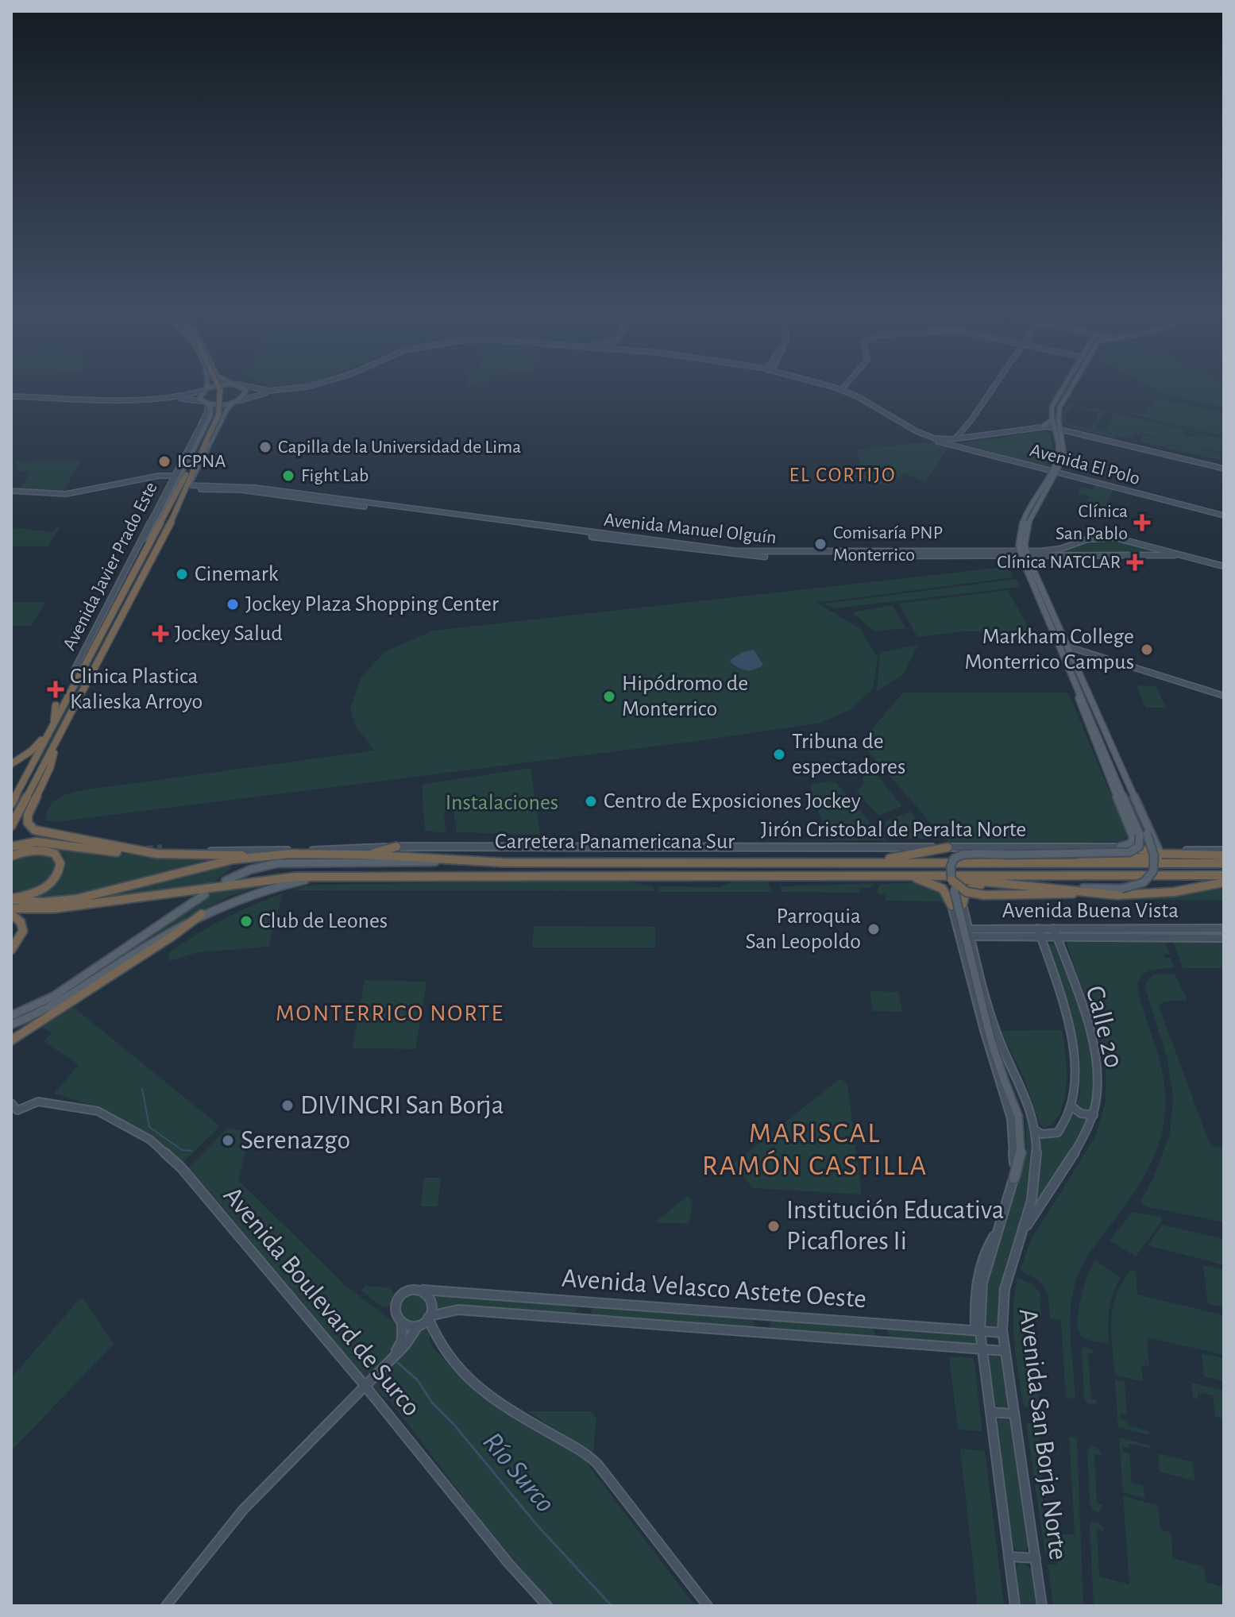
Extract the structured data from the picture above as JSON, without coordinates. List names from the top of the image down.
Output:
{
  "streets": {
    "highway": ["Avenida Javier Prado Este", "Carretera Panamericana Sur"],
    "street": [
      "Avenida El Polo",
      "Avenida Manuel Olguín",
      "Jirón Cristobal de Peralta Norte",
      "Avenida Buena Vista",
      "Calle 20",
      "Avenida Velasco Astete Oeste",
      "Avenida Boulevard de Surco",
      "Avenida San Borja Norte"
    ]
  },
  "crossings": [
    ["Avenida Manuel Olguín", "Avenida Javier Prado Este"],
    ["Avenida Buena Vista", "Calle 20"],
    ["Avenida Buena Vista", "Avenida San Borja Norte"],
    ["Calle 20", "Avenida San Borja Norte"],
    ["Avenida Velasco Astete Oeste", "Avenida San Borja Norte"]
  ],
  "districts": ["EL CORTIJO", "MONTERRICO NORTE", "MARISCAL RAMÓN CASTILLA"],
  "water": ["Río Surco"],
  "parks": ["Instalaciones"],
  "places": {
    "other": [
      "Capilla de la Universidad de Lima",
      "ICPNA",
      "Fight Lab",
      "Comisaría PNP Monterrico",
      "Cinemark",
      "Jockey Plaza Shopping Center",
      "Markham College Monterrico Campus",
      "Hipódromo de Monterrico",
      "Tribuna de espectadores",
      "Centro de Exposiciones Jockey",
      "Club de Leones",
      "Parroquia San Leopoldo",
      "DIVINCRI San Borja",
      "Serenazgo",
      "Institución Educativa Picaflores Ii"
    ],
    "health": [
      "Clínica San Pablo",
      "Clínica NATCLAR",
      "Jockey Salud",
      "Clinica Plastica Kalieska Arroyo"
    ]
  }
}
